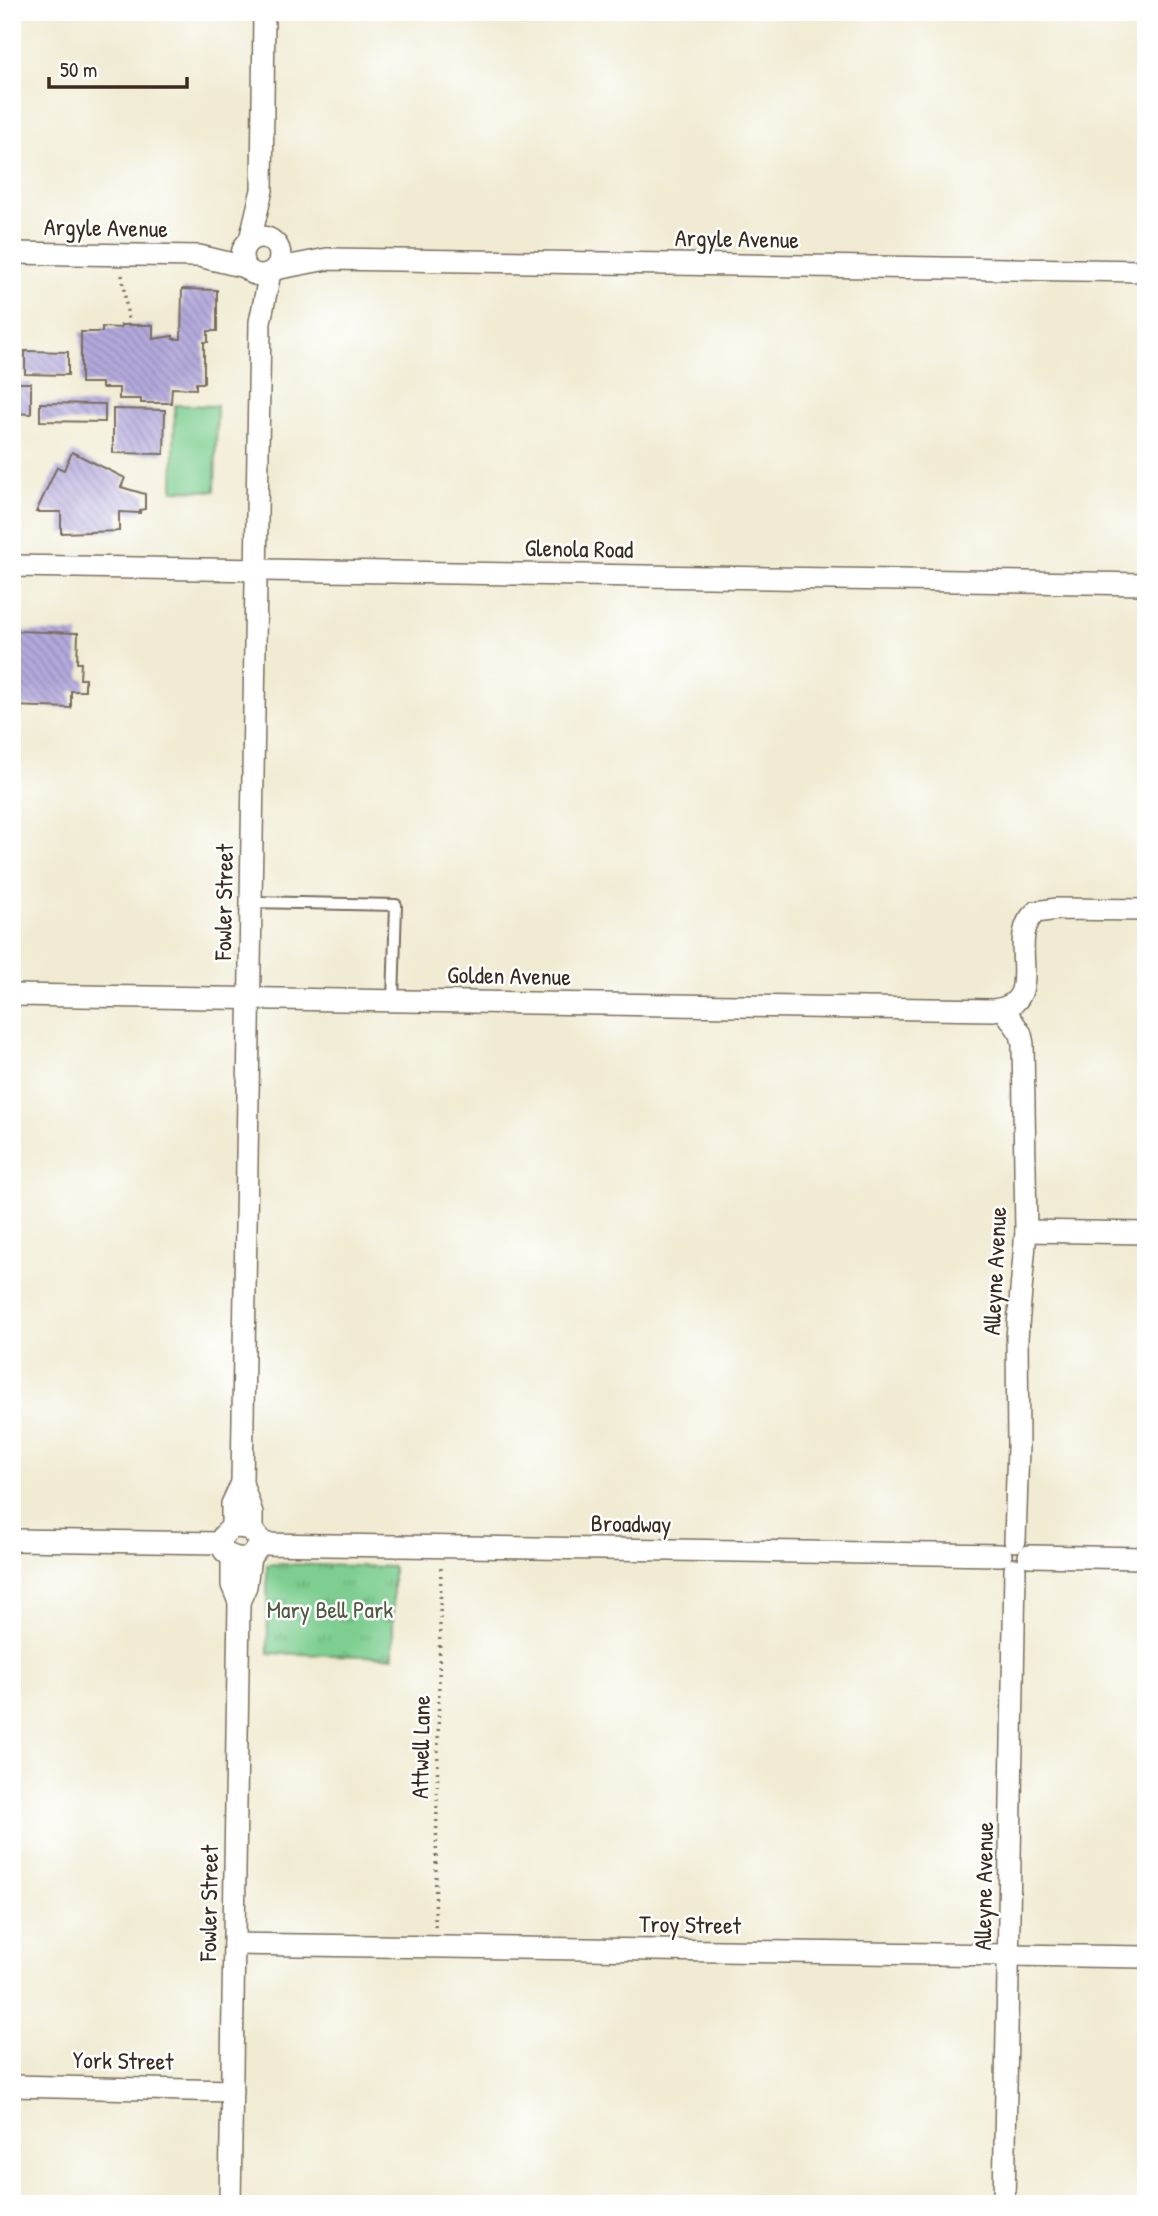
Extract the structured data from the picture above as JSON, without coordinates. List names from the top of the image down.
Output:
{
  "streets": {
    "street": [
      "Argyle Avenue",
      "Glenola Road",
      "Fowler Street",
      "Golden Avenue",
      "Alleyne Avenue",
      "Broadway",
      "Troy Street",
      "York Street"
    ],
    "path": ["Attwell Lane"]
  },
  "crossings": [
    ["Argyle Avenue", "Fowler Street"],
    ["Glenola Road", "Fowler Street"],
    ["Fowler Street", "Golden Avenue"],
    ["Fowler Street", "Broadway"],
    ["Fowler Street", "Troy Street"],
    ["Fowler Street", "York Street"],
    ["Golden Avenue", "Alleyne Avenue"],
    ["Alleyne Avenue", "Broadway"],
    ["Alleyne Avenue", "Troy Street"],
    ["Broadway", "Attwell Lane"],
    ["Attwell Lane", "Troy Street"]
  ],
  "parks": ["Mary Bell Park"],
  "scale_bar": "50 m"
}
